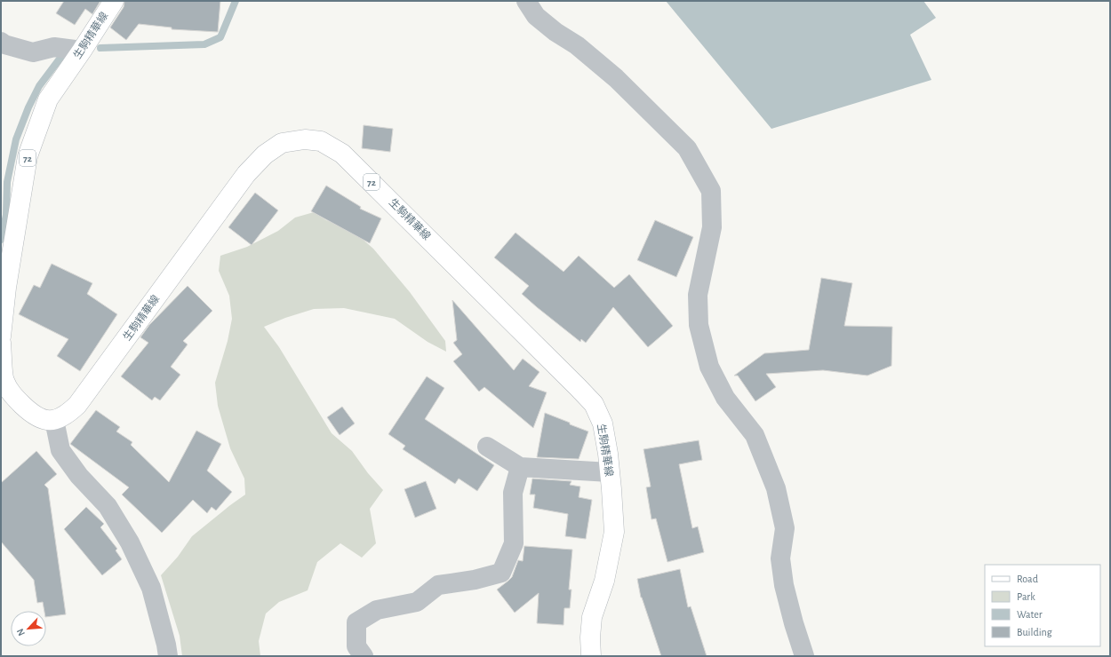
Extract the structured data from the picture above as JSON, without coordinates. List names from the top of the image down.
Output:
{
  "streets": {
    "main road": ["生駒精華線", "72"]
  },
  "legend": [
    "Road",
    "Park",
    "Water",
    "Building"
  ],
  "north": "bottom left"
}
